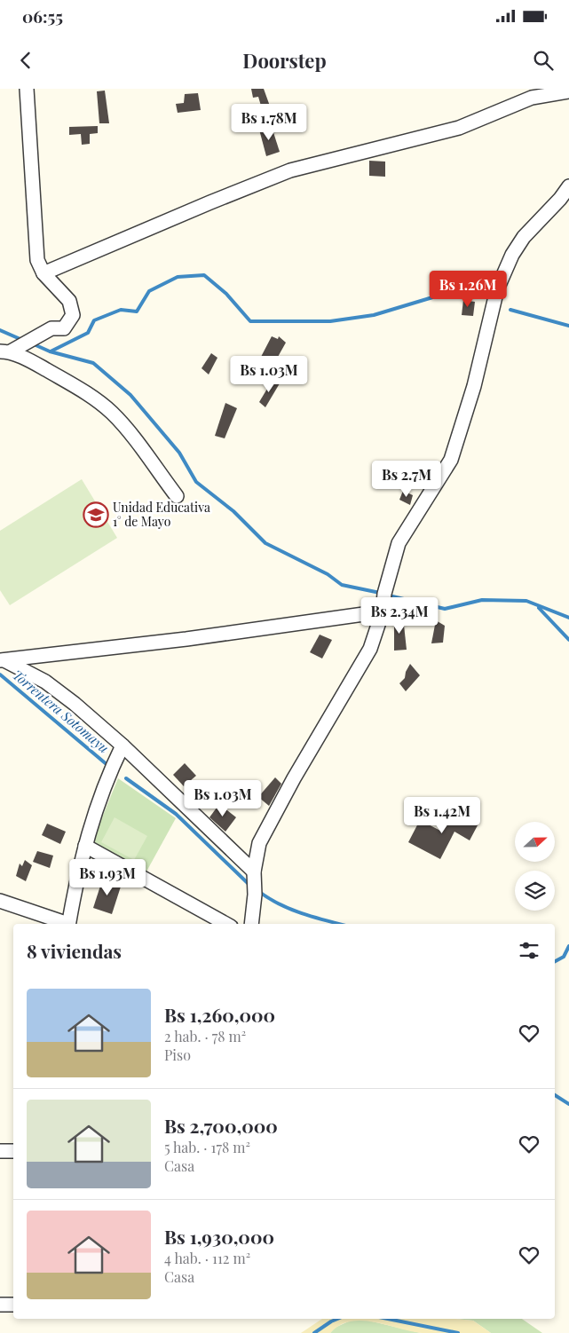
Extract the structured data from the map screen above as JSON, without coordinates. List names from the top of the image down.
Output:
{
  "water": ["Torrentera Sotomayu"],
  "places": {
    "school or university": ["Unidad Educativa 1° de Mayo"]
  },
  "north": "right",
  "page": {
    "status": "06:55",
    "header": "Doorstep",
    "price": [
      "Bs 1.78M",
      "Bs 1.26M",
      "Bs 1.03M",
      "Bs 2.7M",
      "Bs 2.34M",
      "Bs 1.03M",
      "Bs 1.42M",
      "Bs 1.93M"
    ],
    "heading": "8 viviendas",
    "list": [
      {
        "name": "Bs 1,260,000",
        "note": "2 hab. · 78 m² · Piso"
      },
      {
        "name": "Bs 2,700,000",
        "note": "5 hab. · 178 m² · Casa"
      },
      {
        "name": "Bs 1,930,000",
        "note": "4 hab. · 112 m² · Casa"
      }
    ]
  }
}
